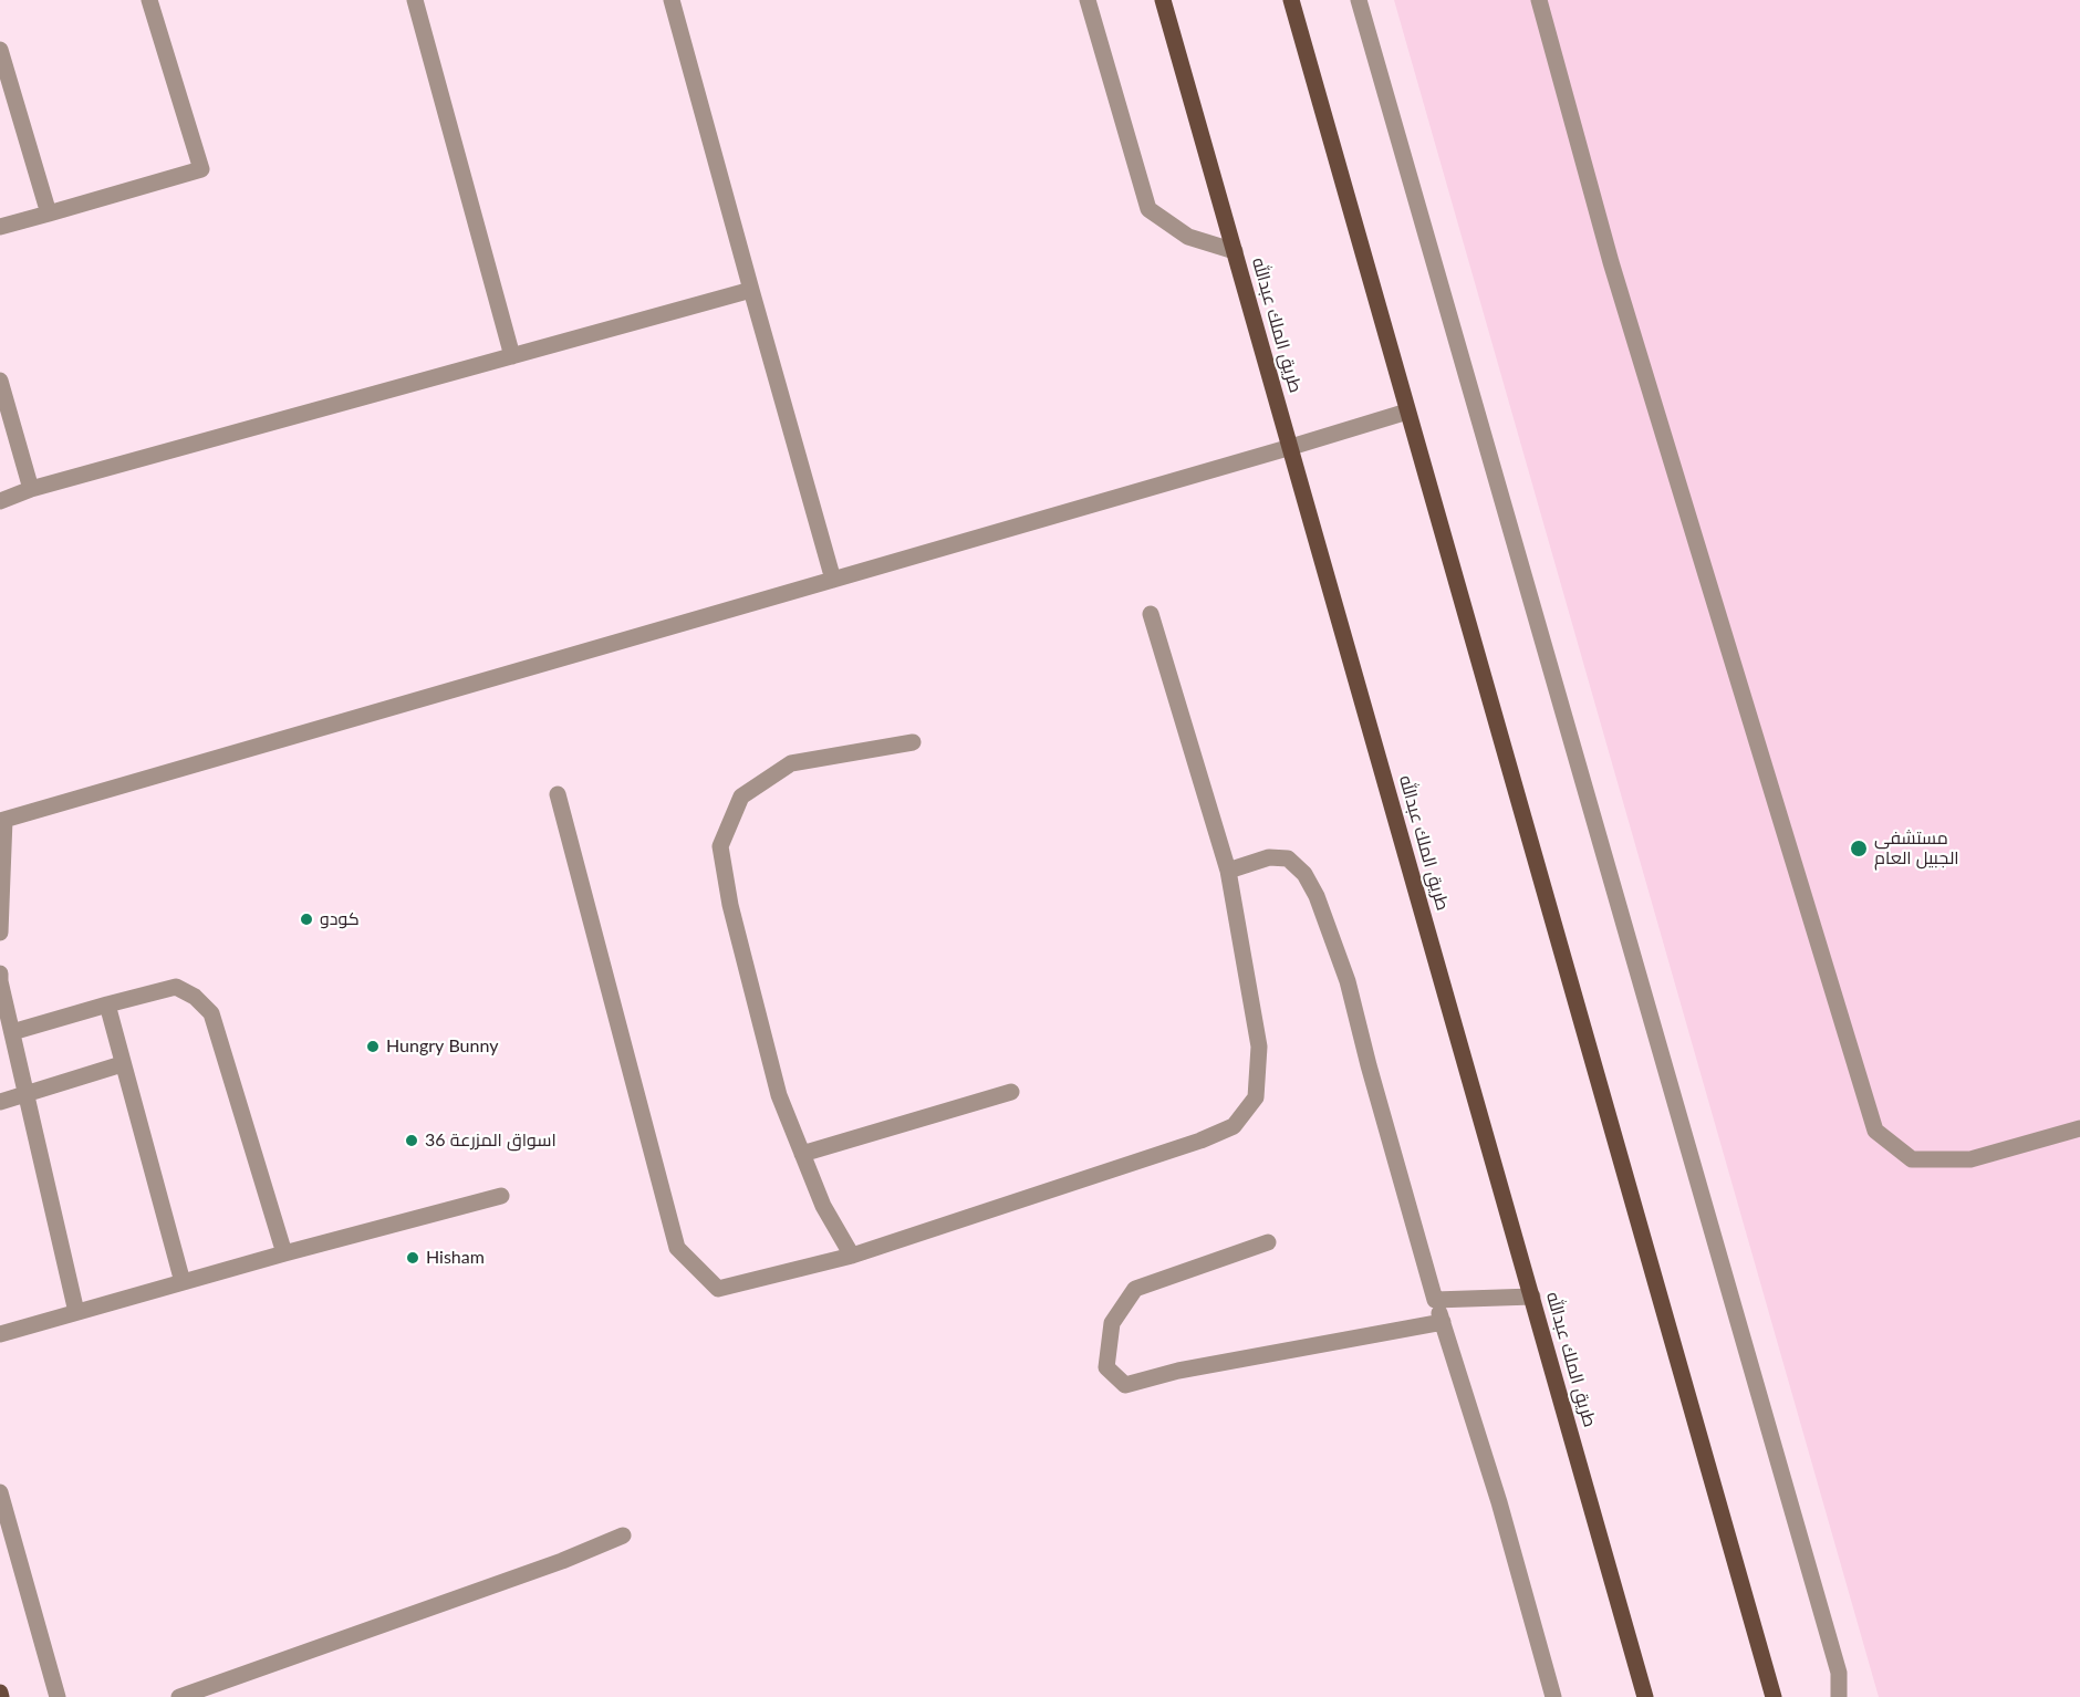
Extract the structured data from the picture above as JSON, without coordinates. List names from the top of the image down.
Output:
{
  "streets": {
    "main road": ["طريق الملك عبدالله"]
  },
  "places": [
    "مستشفى الجبيل العام",
    "كودو",
    "Hungry Bunny",
    "اسواق المزرعة 36",
    "Hisham"
  ]
}
